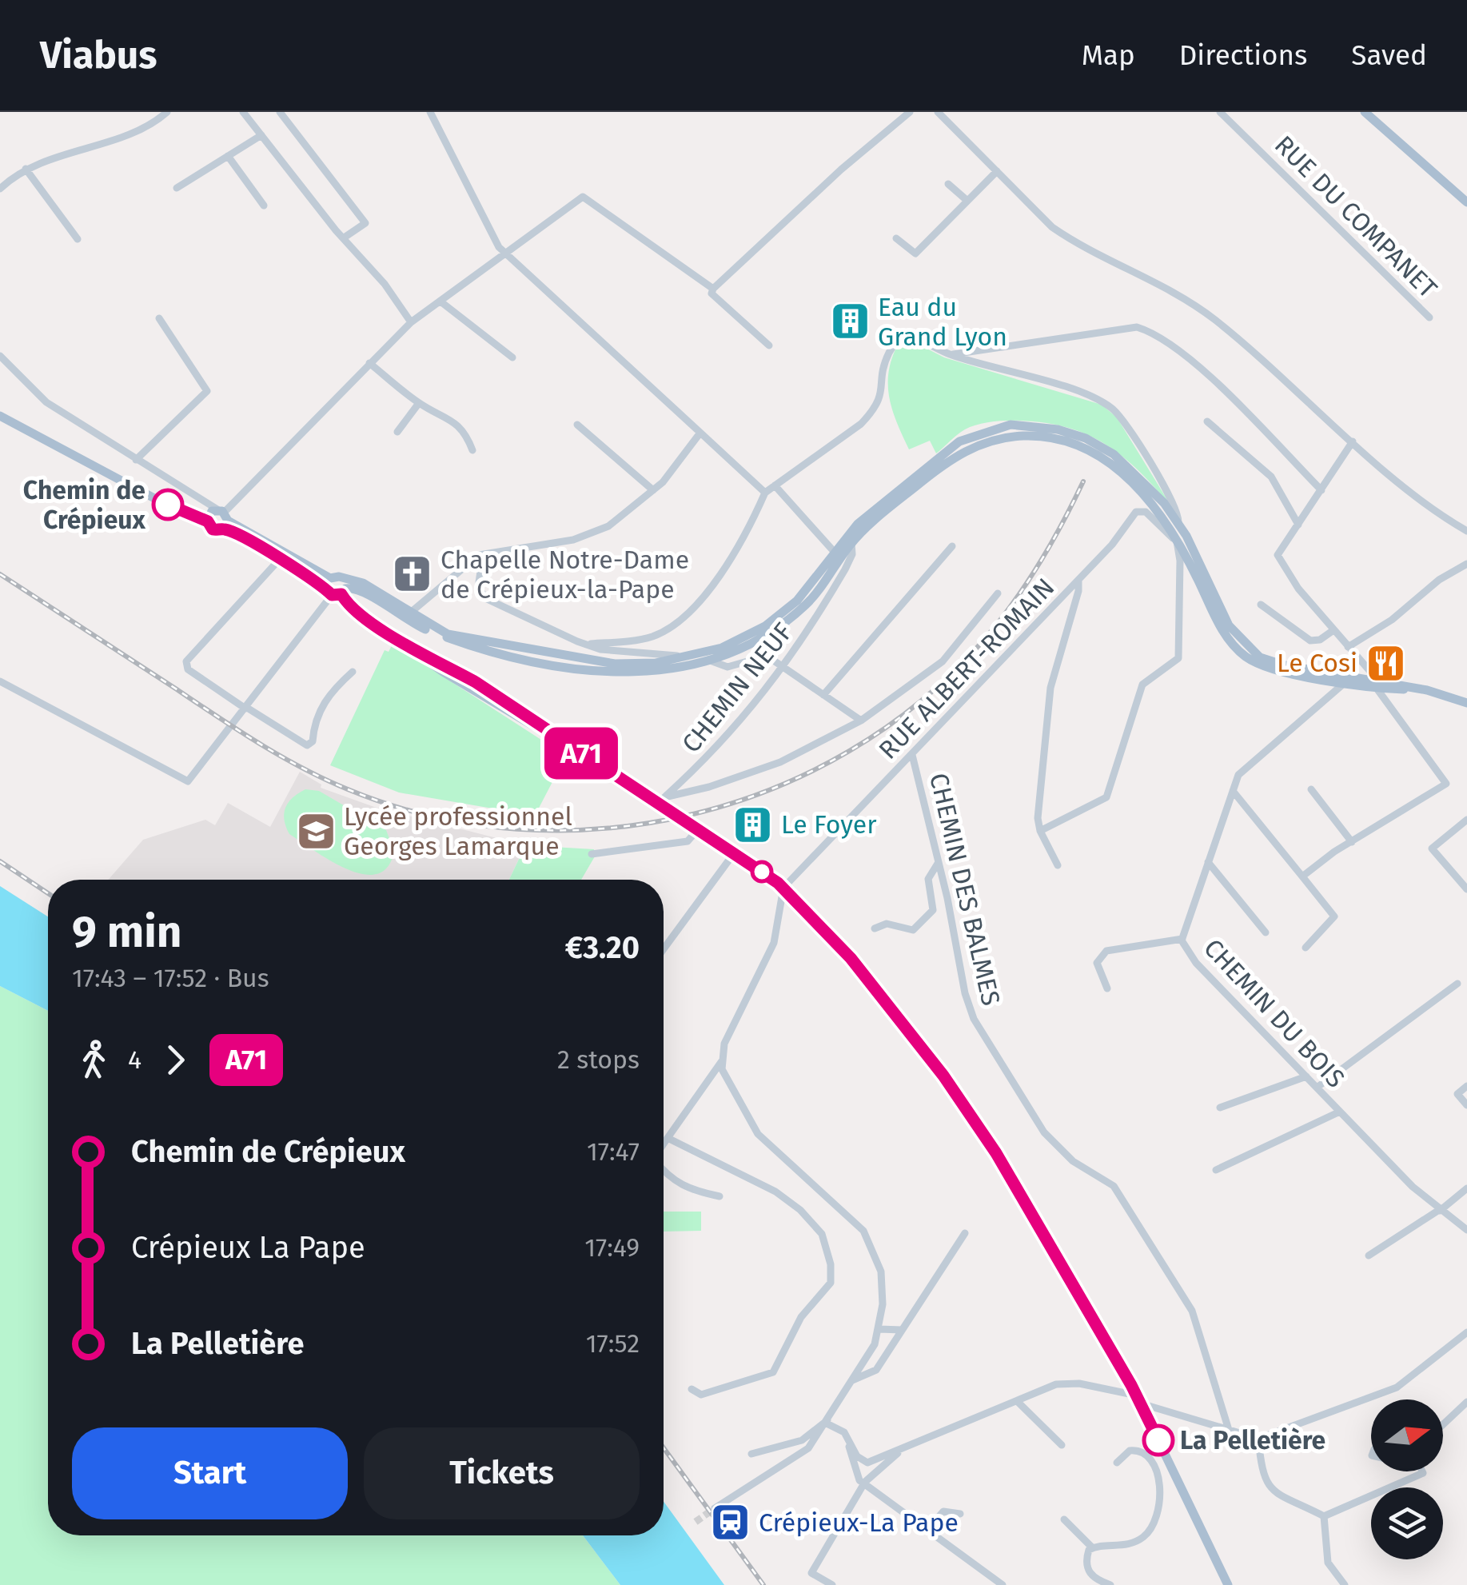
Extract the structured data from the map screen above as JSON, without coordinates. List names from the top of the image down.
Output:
{
  "streets": {
    "street": [
      "RUE DU COMPANET",
      "RUE ALBERT-ROMAIN",
      "CHEMIN NEUF",
      "CHEMIN DES BALMES",
      "CHEMIN DU BOIS"
    ]
  },
  "crossings": [
    ["RUE ALBERT-ROMAIN", "CHEMIN DES BALMES"]
  ],
  "places": {
    "building": ["Eau du Grand Lyon", "Le Foyer"],
    "other": ["Chemin de Crépieux", "La Pelletière"],
    "church": ["Chapelle Notre-Dame de Crépieux-la-Pape"],
    "restaurant": ["Le Cosi"],
    "school or university": ["Lycée professionnel Georges Lamarque"],
    "station": ["Crépieux-La Pape"]
  },
  "lines": ["bus line A71"],
  "north": "right",
  "page": {
    "header": "Viabus",
    "nav": ["Map", "Directions", "Saved"],
    "on_map": "A71",
    "heading": ["9 min", "17:43 – 17:52 · Bus", "€3.20"],
    "legs": ["4", "A71", "2 stops"],
    "list": [
      {
        "name": "Chemin de Crépieux",
        "value": "17:47"
      },
      {
        "name": "Crépieux La Pape",
        "value": "17:49"
      },
      {
        "name": "La Pelletière",
        "value": "17:52"
      }
    ],
    "buttons": ["Start", "Tickets"]
  }
}
